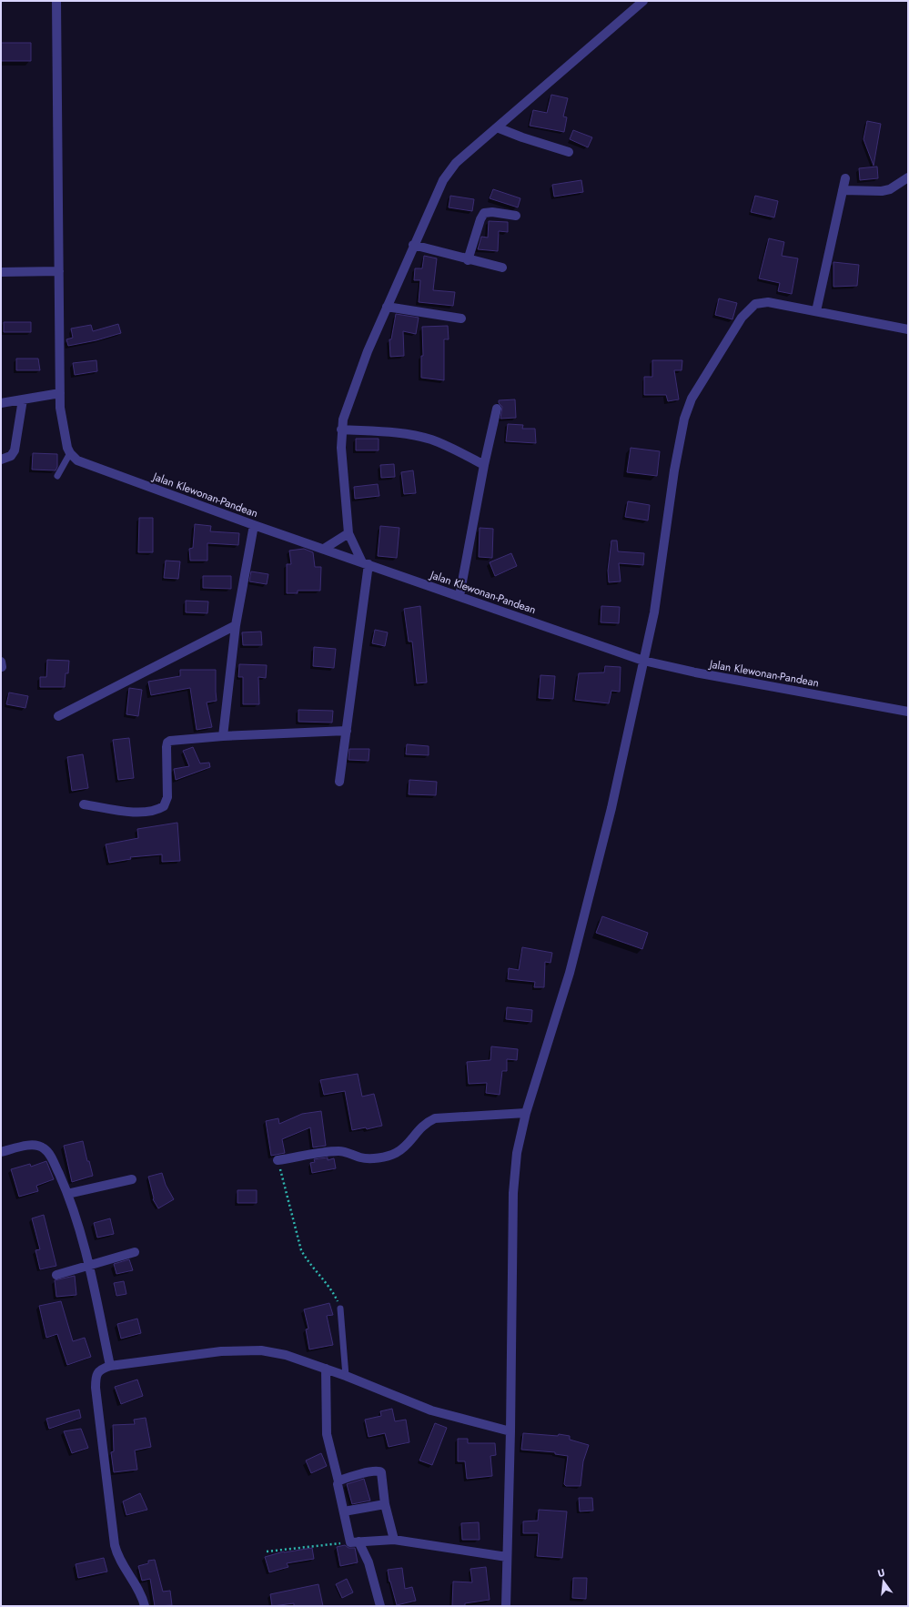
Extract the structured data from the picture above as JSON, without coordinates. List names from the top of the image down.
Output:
{
  "streets": {
    "street": ["Jalan Klewonan-Pandean"]
  },
  "north": "top"
}
